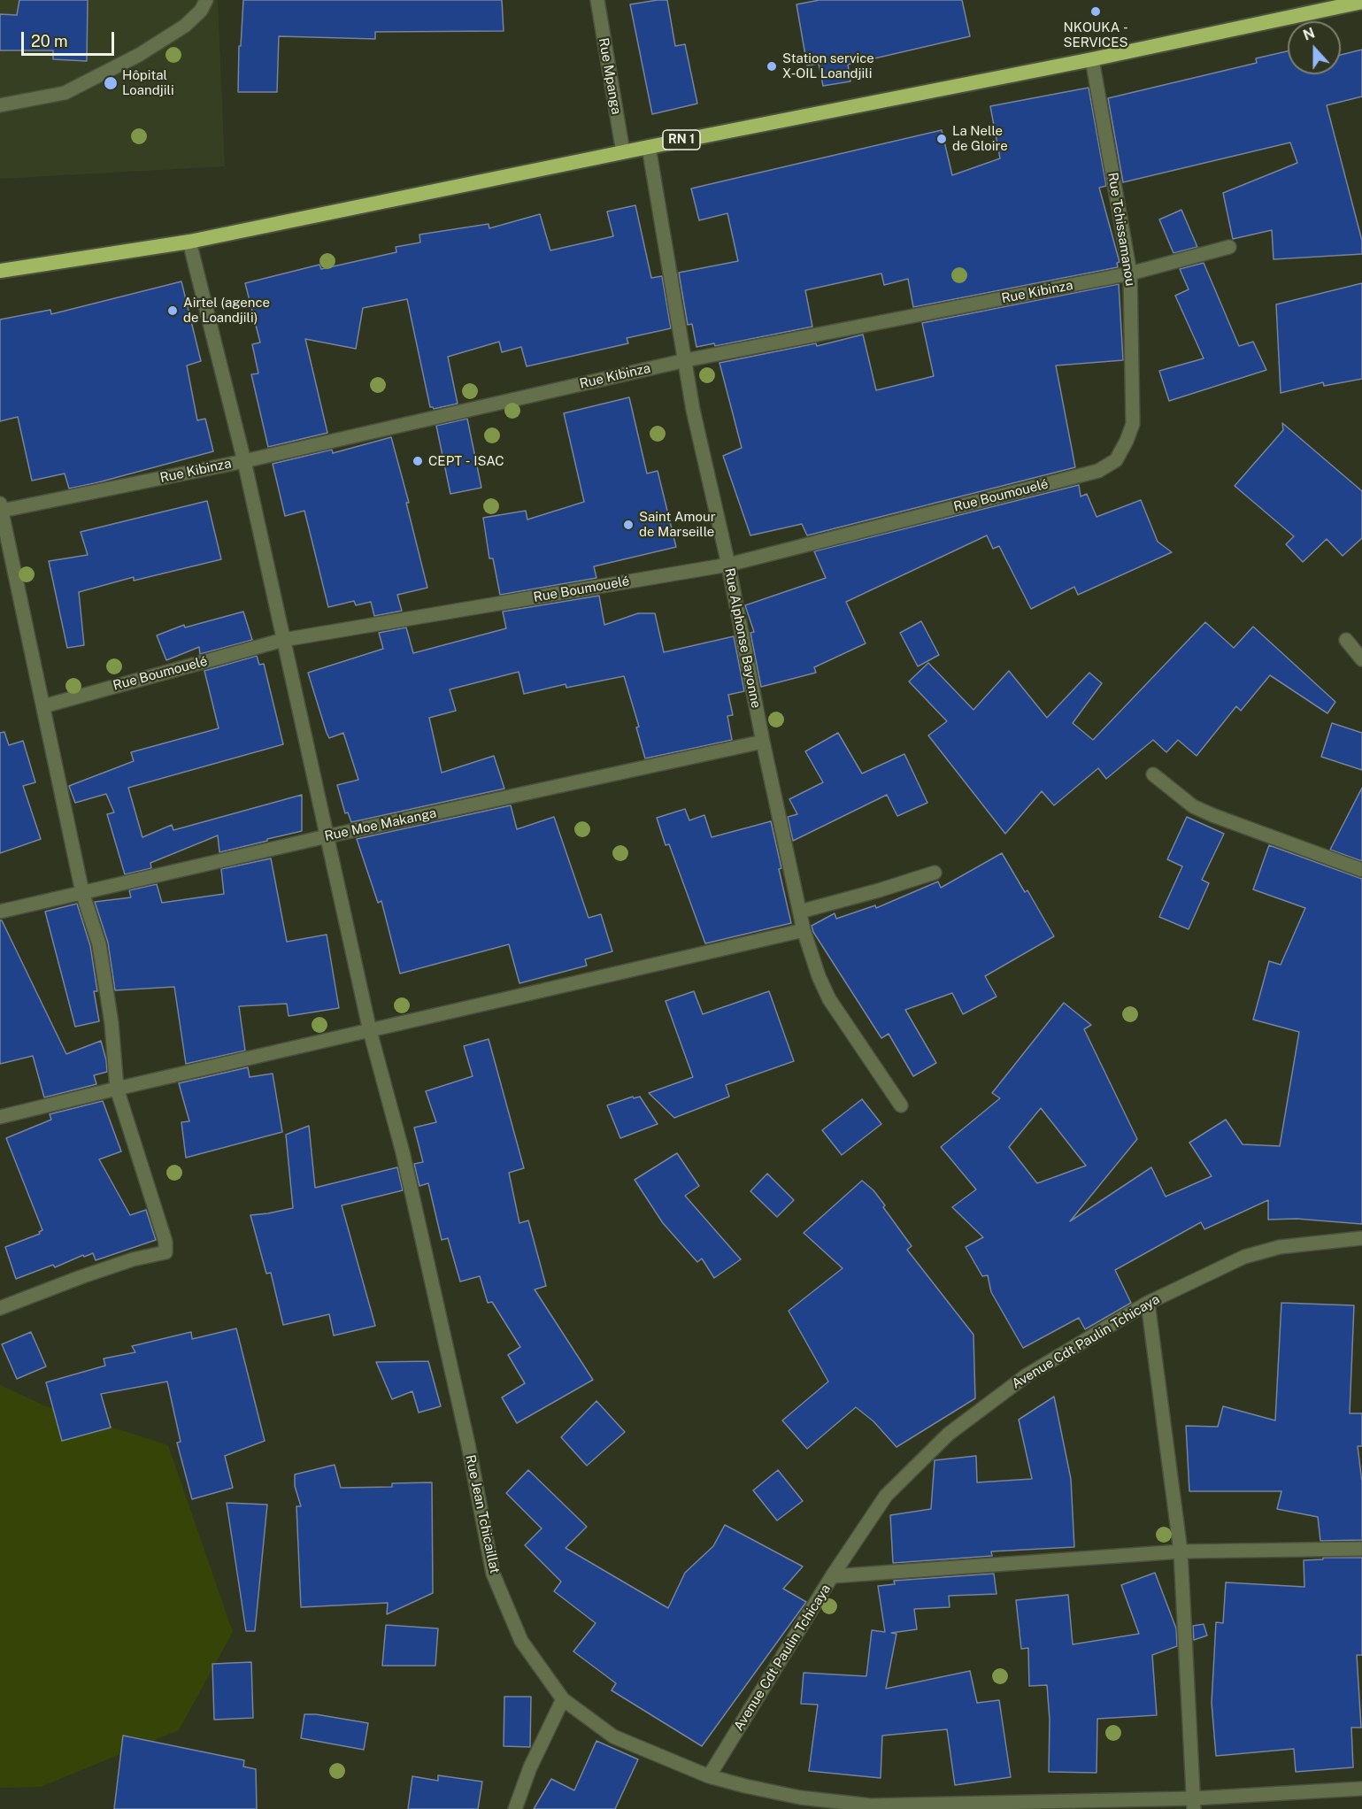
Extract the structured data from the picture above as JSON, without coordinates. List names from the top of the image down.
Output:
{
  "streets": {
    "highway": ["RN 1"],
    "street": [
      "Rue Mpanga",
      "Rue Tchissamanou",
      "Rue Kibinza",
      "Rue Boumouelé",
      "Rue Alphonse Bayonne",
      "Rue Moe Makanga",
      "Avenue Cdt Paulin Tchicaya",
      "Rue Jean Tchicaillat"
    ]
  },
  "crossings": [
    ["Rue Mpanga", "RN 1"],
    ["RN 1", "Rue Tchissamanou"],
    ["RN 1", "Rue Alphonse Bayonne"],
    ["RN 1", "Rue Jean Tchicaillat"],
    ["Rue Tchissamanou", "Rue Kibinza"],
    ["Rue Tchissamanou", "Rue Boumouelé"],
    ["Rue Kibinza", "Rue Alphonse Bayonne"],
    ["Rue Kibinza", "Rue Jean Tchicaillat"],
    ["Rue Boumouelé", "Rue Alphonse Bayonne"],
    ["Rue Boumouelé", "Rue Jean Tchicaillat"],
    ["Rue Alphonse Bayonne", "Rue Moe Makanga"],
    ["Rue Moe Makanga", "Rue Jean Tchicaillat"],
    ["Avenue Cdt Paulin Tchicaya", "Rue Jean Tchicaillat"]
  ],
  "places": [
    "NKOUKA - SERVICES",
    "Station service X-OIL Loandjili",
    "Hôpital Loandjili",
    "La Nelle de Gloire",
    "Airtel (agence de Loandjili)",
    "CEPT - ISAC",
    "Saint Amour de Marseille"
  ],
  "scale_bar": "20 m",
  "north": "top"
}
